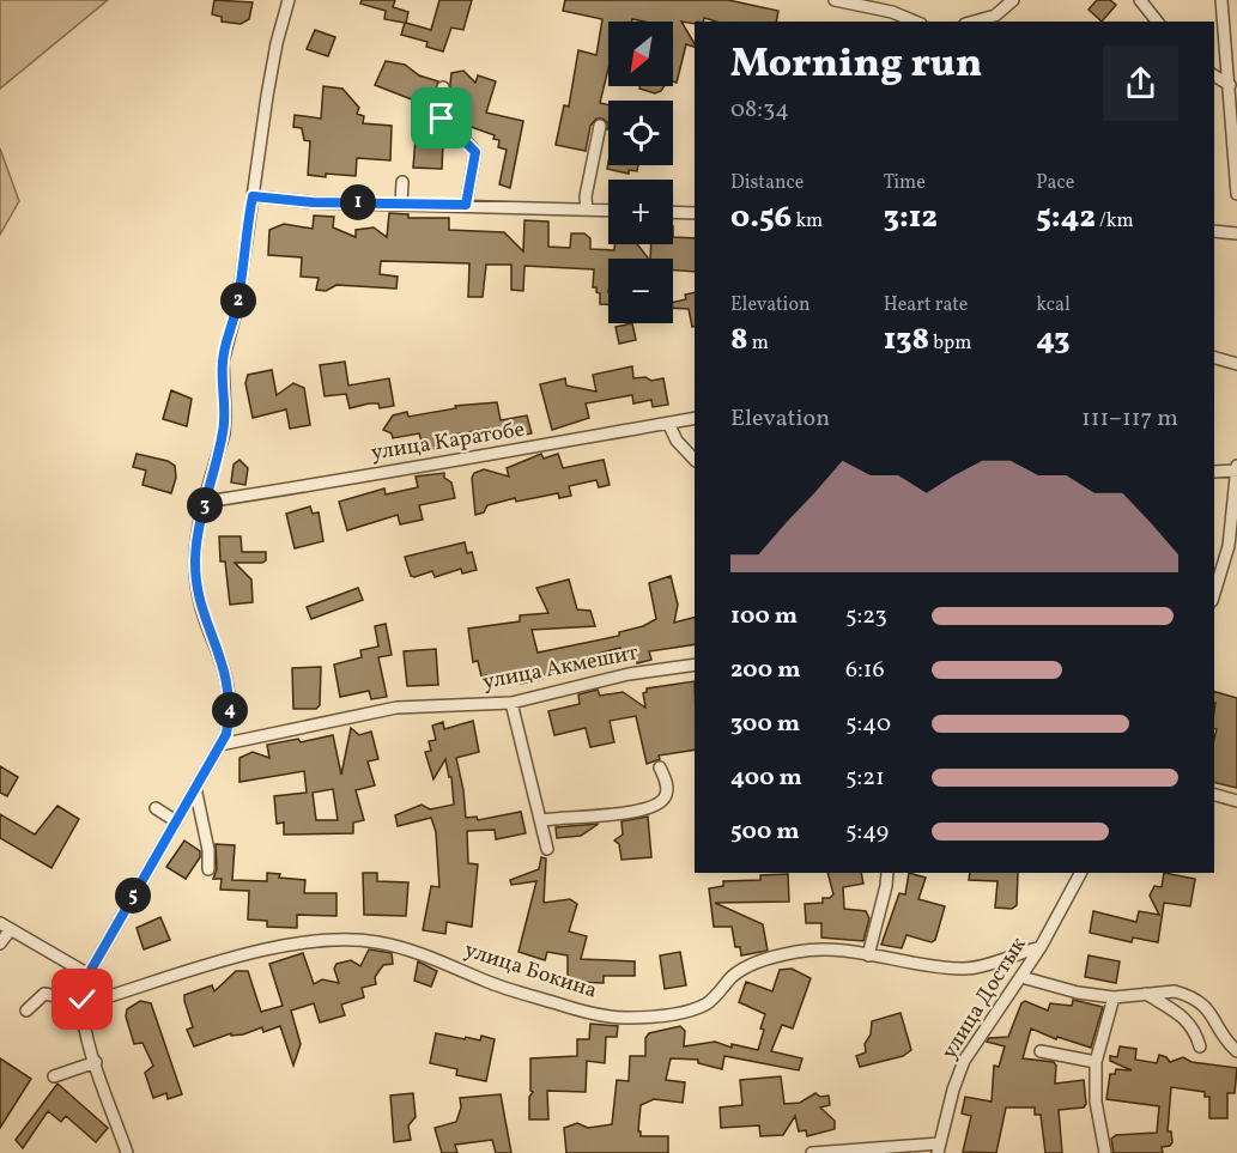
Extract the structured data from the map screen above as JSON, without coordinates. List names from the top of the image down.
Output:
{
  "streets": {
    "street": [
      "улица Каратобе",
      "улица Акмешит",
      "улица Бокина",
      "улица Достык"
    ]
  },
  "crossings": [
    ["улица Бокина", "улица Достык"]
  ],
  "north": "bottom left",
  "page": {
    "map_buttons": ["+", "−"],
    "heading": ["Morning run", "08:34"],
    "stats": [
      ["Distance", "0.56 km"],
      ["Time", "3:12"],
      ["Pace", "5:42 /km"],
      ["Elevation", "8 m"],
      ["Heart rate", "138 bpm"],
      ["kcal", "43"]
    ],
    "pins": [
      "1",
      "2",
      "3",
      "4",
      "5"
    ],
    "chart": ["Elevation", "111–117 m"],
    "list": [
      {
        "name": "100 m",
        "note": "5:23"
      },
      {
        "name": "200 m",
        "note": "6:16"
      },
      {
        "name": "300 m",
        "note": "5:40"
      },
      {
        "name": "400 m",
        "note": "5:21"
      },
      {
        "name": "500 m",
        "note": "5:49"
      }
    ]
  }
}
